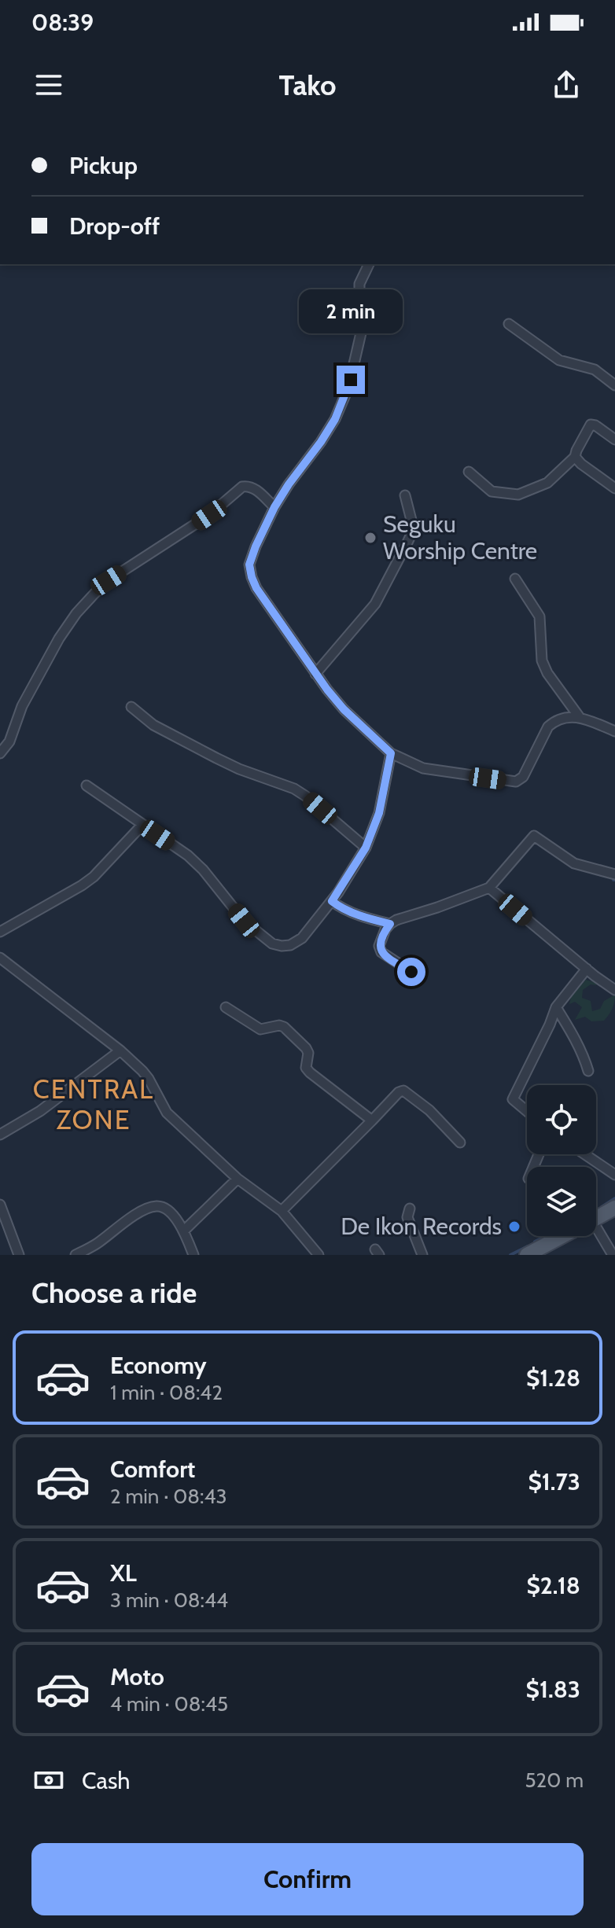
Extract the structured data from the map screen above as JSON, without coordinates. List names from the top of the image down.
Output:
{
  "districts": ["CENTRAL ZONE"],
  "places": ["Seguku Worship Centre", "De Ikon Records"],
  "page": {
    "status": "08:39",
    "header": "Tako",
    "banner": ["Pickup", "Drop-off"],
    "bubble": "2 min",
    "heading": "Choose a ride",
    "list": [
      {
        "name": "Economy",
        "note": "1 min · 08:42",
        "value": "$1.28"
      },
      {
        "name": "Comfort",
        "note": "2 min · 08:43",
        "value": "$1.73"
      },
      {
        "name": "XL",
        "note": "3 min · 08:44",
        "value": "$2.18"
      },
      {
        "name": "Moto",
        "note": "4 min · 08:45",
        "value": "$1.83"
      }
    ],
    "pay": ["Cash", "520 m"],
    "buttons": "Confirm"
  }
}
